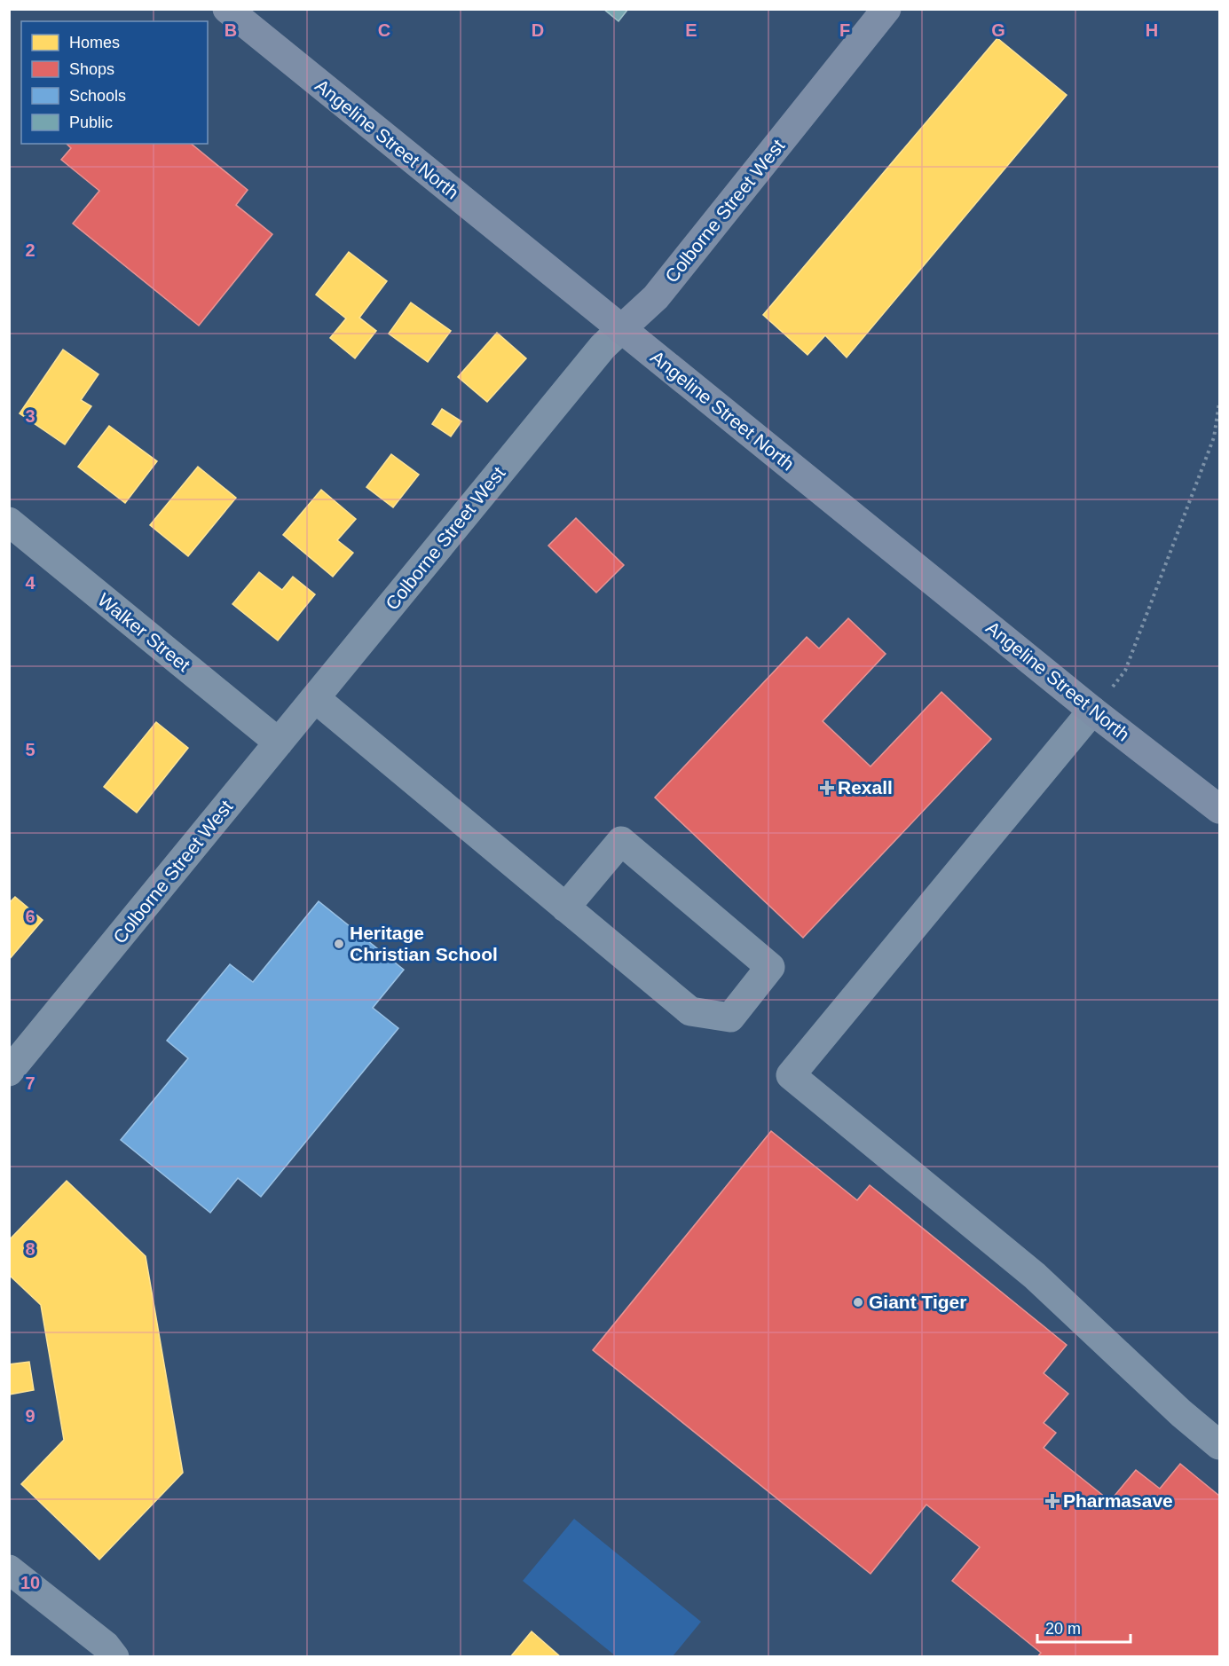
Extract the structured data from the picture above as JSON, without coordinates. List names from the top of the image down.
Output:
{
  "streets": {
    "main road": ["Angeline Street North", "Colborne Street West"],
    "street": ["Walker Street"]
  },
  "crossings": [
    ["Angeline Street North", "Colborne Street West"],
    ["Colborne Street West", "Walker Street"]
  ],
  "places": {
    "health": ["Rexall", "Pharmasave"],
    "other": ["Heritage Christian School", "Giant Tiger"]
  },
  "legend": [
    "Homes",
    "Shops",
    "Schools",
    "Public"
  ],
  "scale_bar": "20 m",
  "grid": {
    "columns": [
      "B",
      "C",
      "D",
      "E",
      "F",
      "G",
      "H"
    ],
    "rows": [
      "2",
      "3",
      "4",
      "5",
      "6",
      "7",
      "8",
      "9",
      "10"
    ]
  }
}
